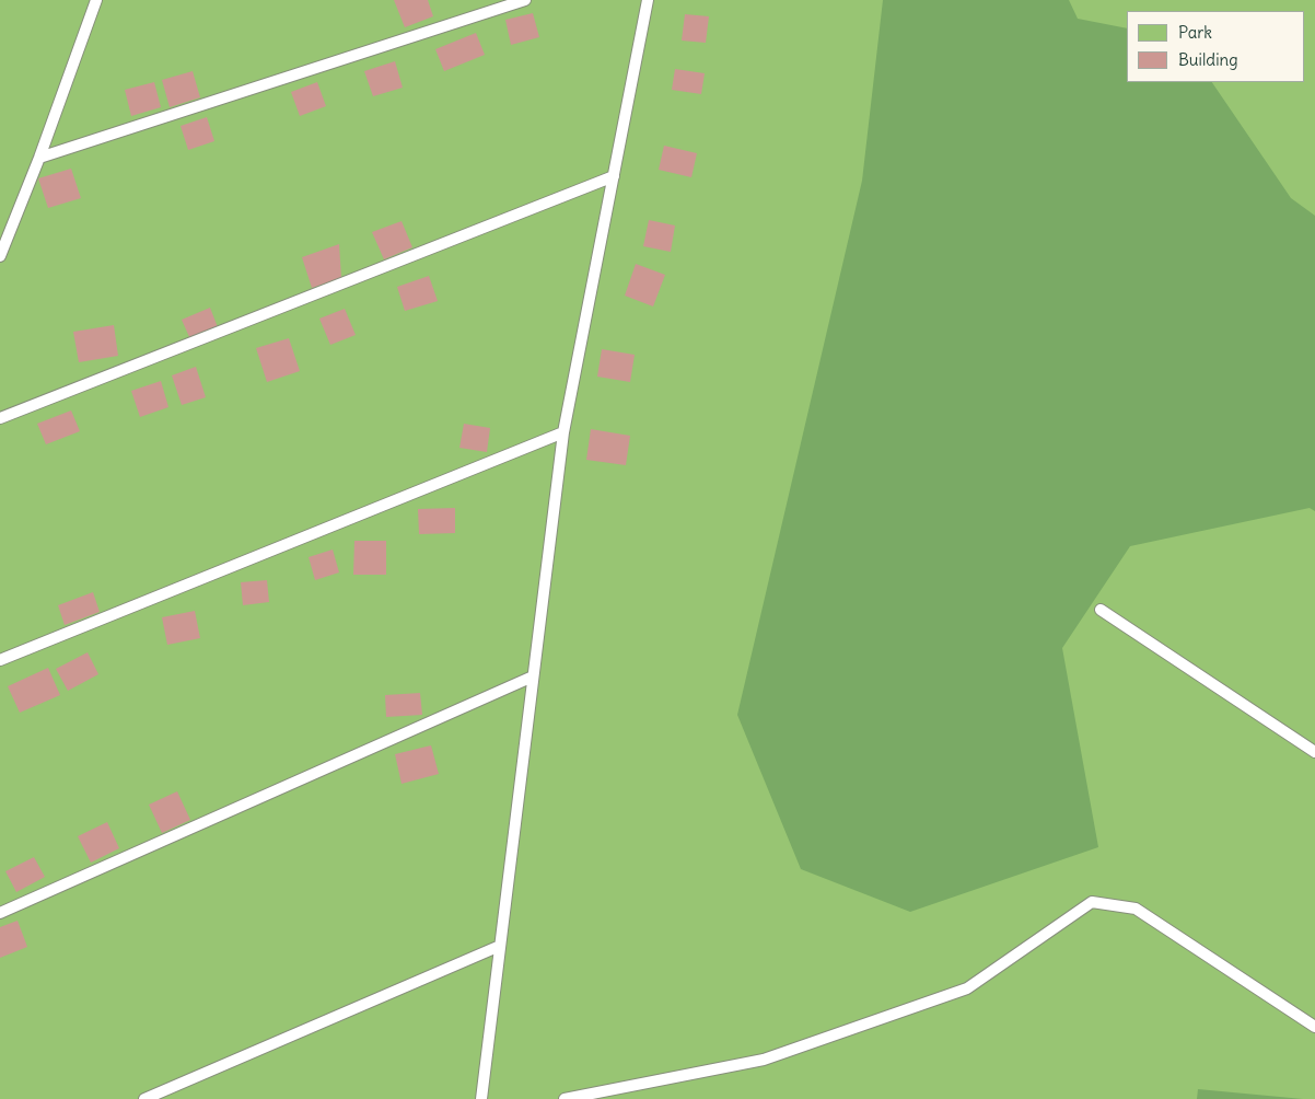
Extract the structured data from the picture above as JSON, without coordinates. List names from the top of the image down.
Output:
{
  "legend": ["Park", "Building"]
}
